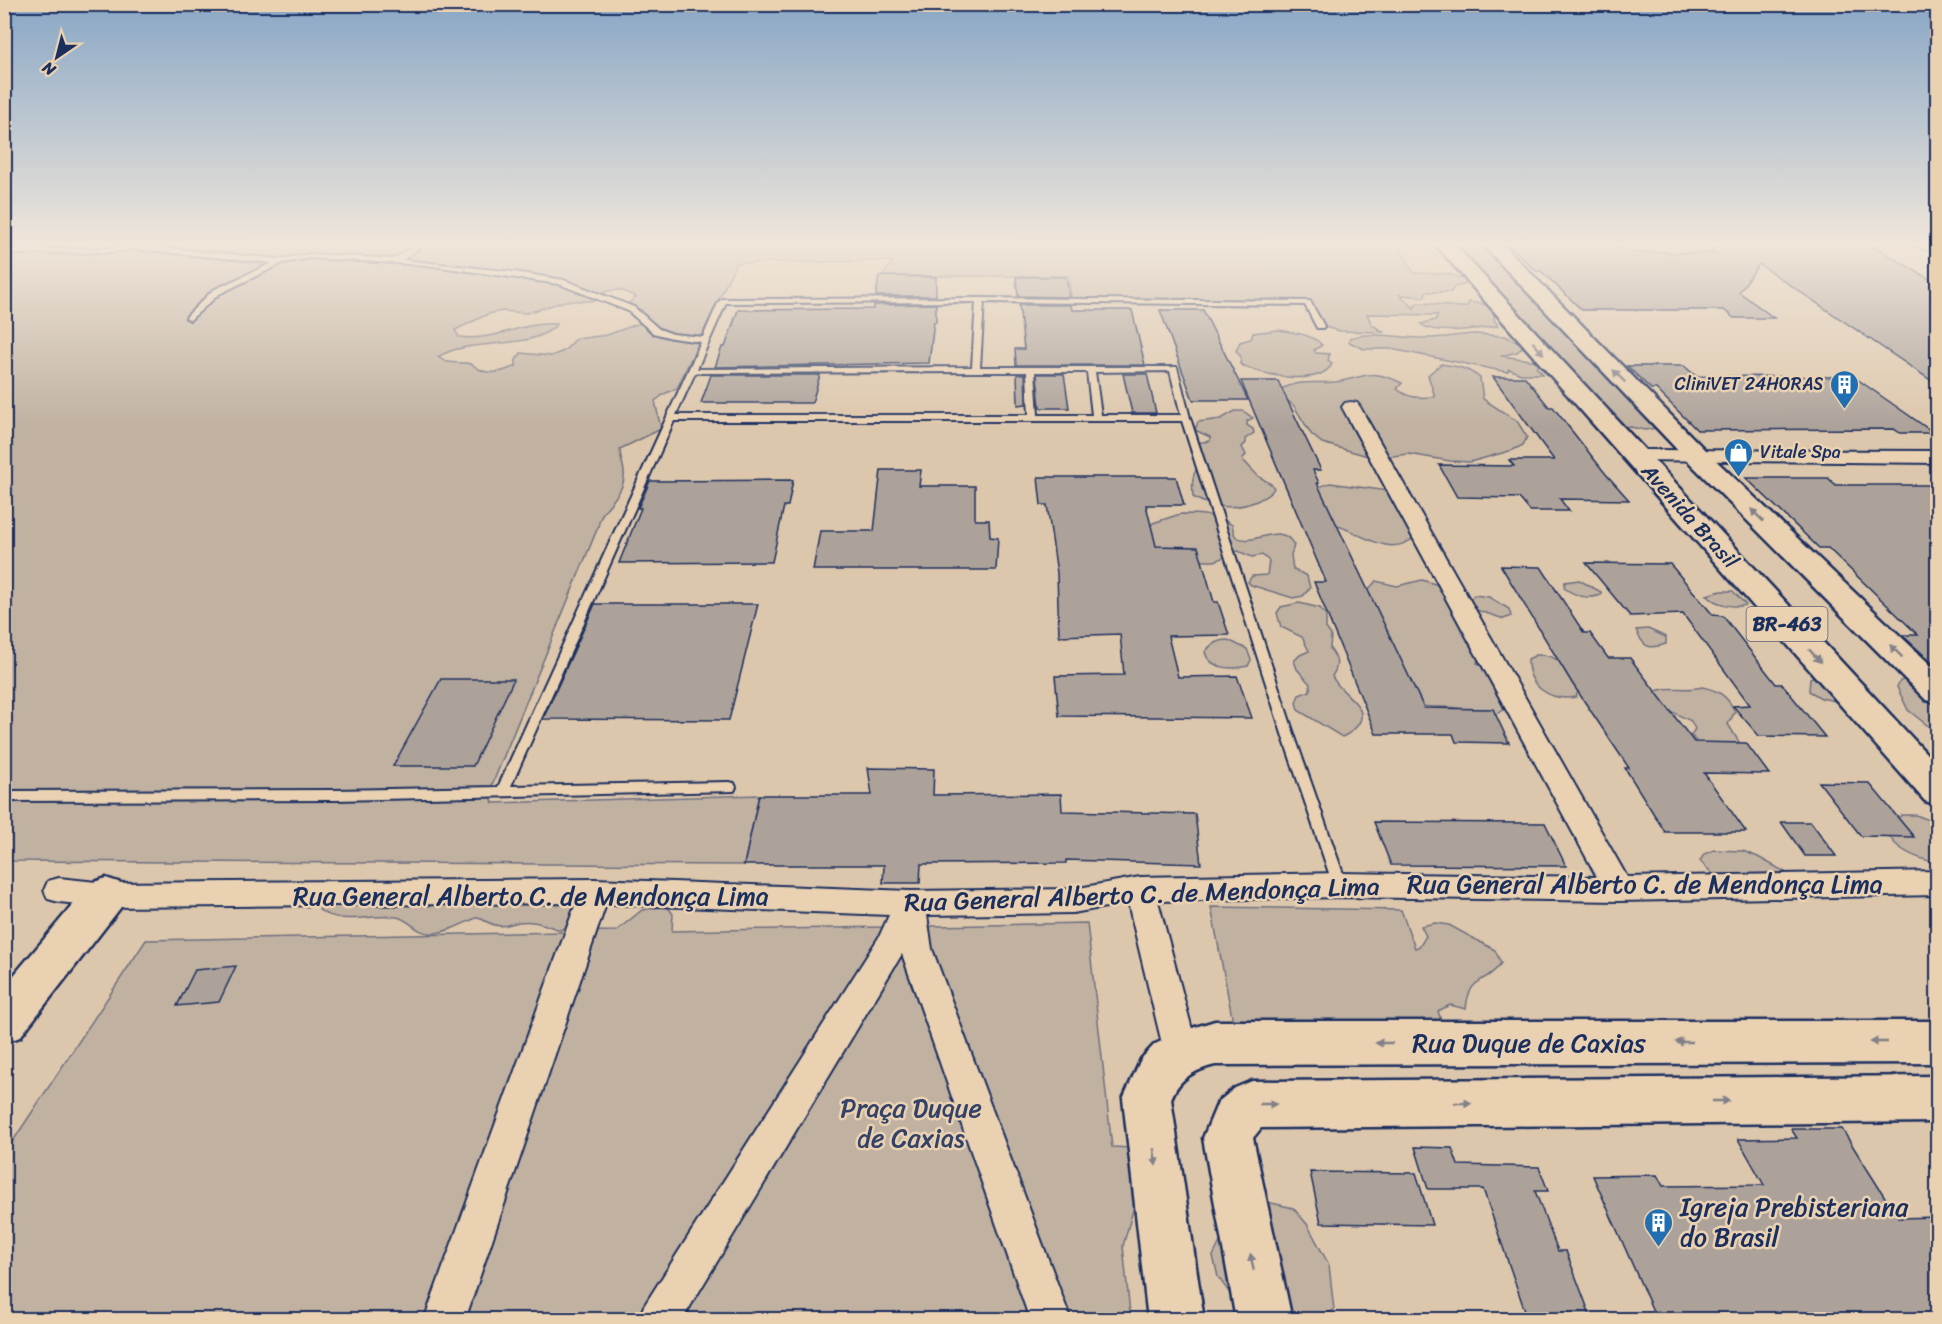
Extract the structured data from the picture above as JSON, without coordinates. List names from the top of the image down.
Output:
{
  "streets": {
    "main road": ["Avenida Brasil", "BR-463", "Rua Duque de Caxias"],
    "street": ["Rua General Alberto C. de Mendonça Lima"]
  },
  "parks": ["Praça Duque de Caxias"],
  "places": {
    "building": ["CliniVET 24HORAS", "Igreja Prebisteriana do Brasil"],
    "shop": ["Vitale Spa"]
  },
  "north": "bottom left"
}
